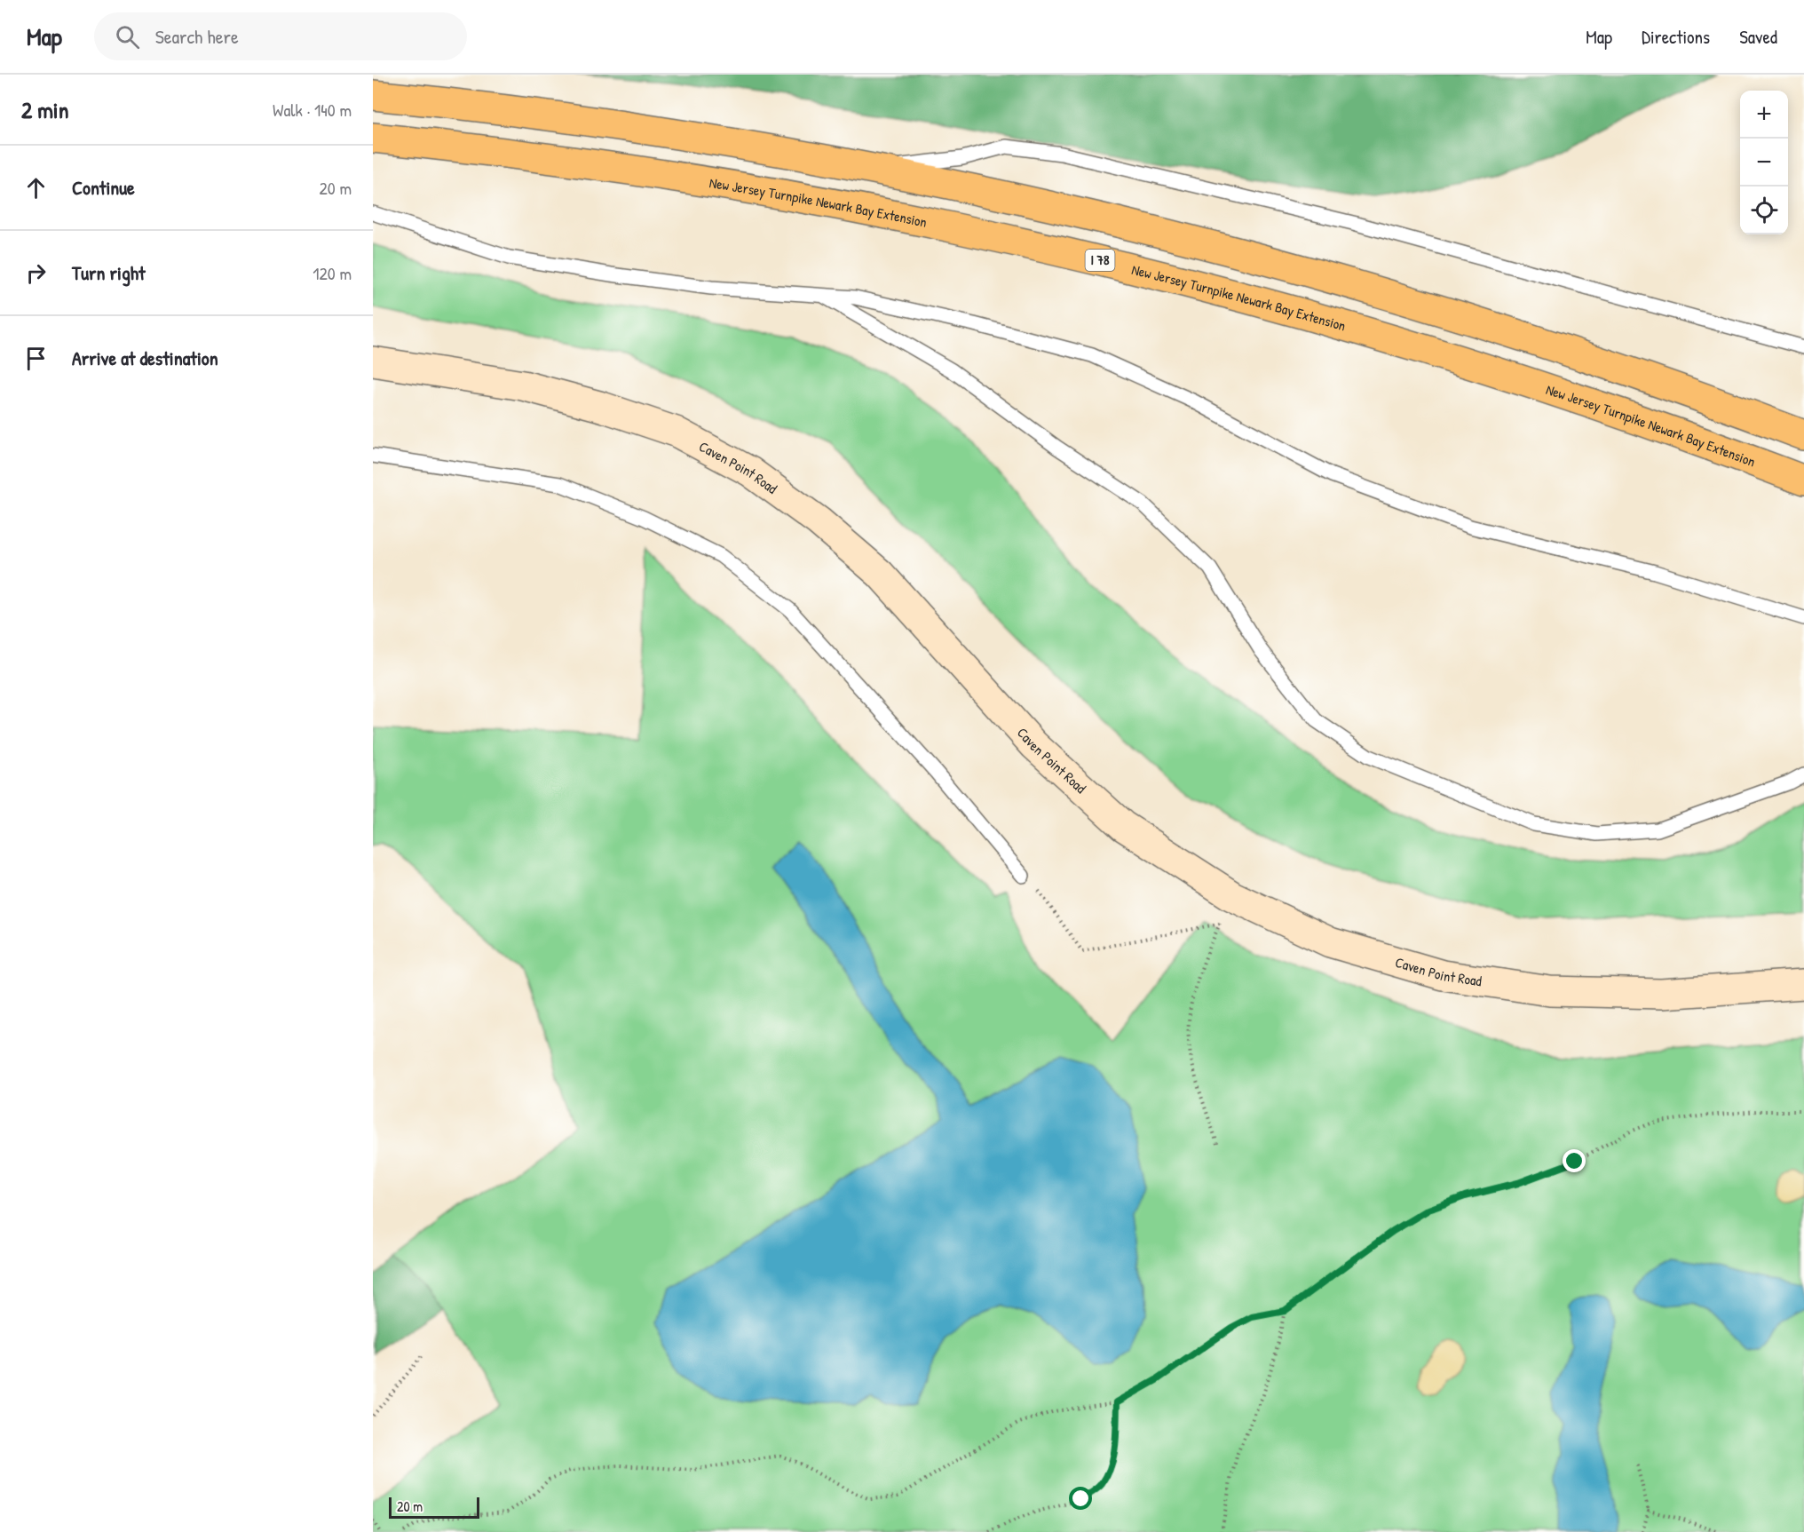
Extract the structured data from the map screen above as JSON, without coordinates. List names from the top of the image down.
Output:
{
  "streets": {
    "highway": ["New Jersey Turnpike Newark Bay Extension", "I 78"],
    "street": ["Caven Point Road"]
  },
  "scale_bar": "20 m",
  "page": {
    "header": "Map",
    "search": "Search here",
    "nav": ["Map", "Directions", "Saved"],
    "heading": ["2 min", "Walk · 140 m"],
    "map_buttons": ["+", "−"],
    "list": [
      ["Continue", "20 m"],
      ["Turn right", "120 m"],
      "Arrive at destination"
    ],
    "scale": "20 m"
  }
}
